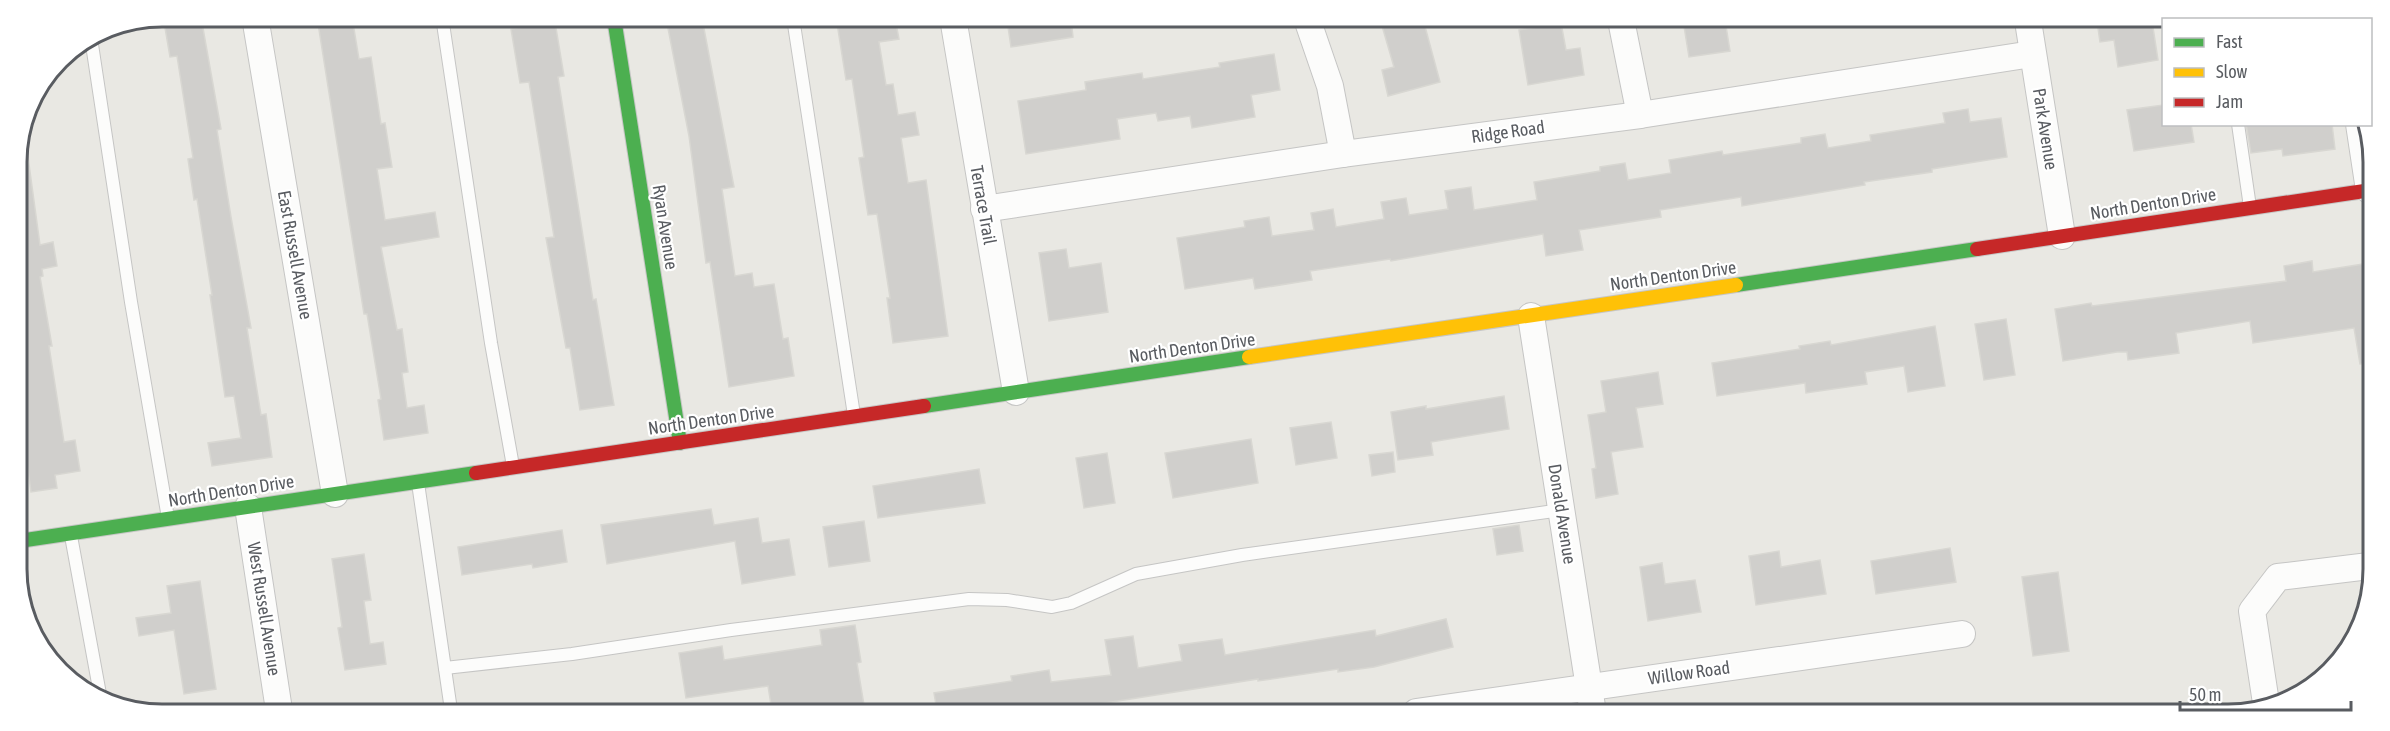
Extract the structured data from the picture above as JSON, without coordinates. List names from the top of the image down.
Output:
{
  "streets": {
    "street": [
      "Park Avenue",
      "Ridge Road",
      "North Denton Drive",
      "Terrace Trail",
      "Ryan Avenue",
      "East Russell Avenue",
      "Donald Avenue",
      "West Russell Avenue",
      "Willow Road"
    ]
  },
  "crossings": [
    ["Park Avenue", "Ridge Road"],
    ["Park Avenue", "North Denton Drive"],
    ["Ridge Road", "Terrace Trail"],
    ["North Denton Drive", "Terrace Trail"],
    ["North Denton Drive", "Ryan Avenue"],
    ["North Denton Drive", "East Russell Avenue"],
    ["North Denton Drive", "Donald Avenue"],
    ["North Denton Drive", "West Russell Avenue"],
    ["Donald Avenue", "Willow Road"]
  ],
  "legend": ["Fast", "Slow", "Jam"],
  "scale_bar": "50 m"
}
